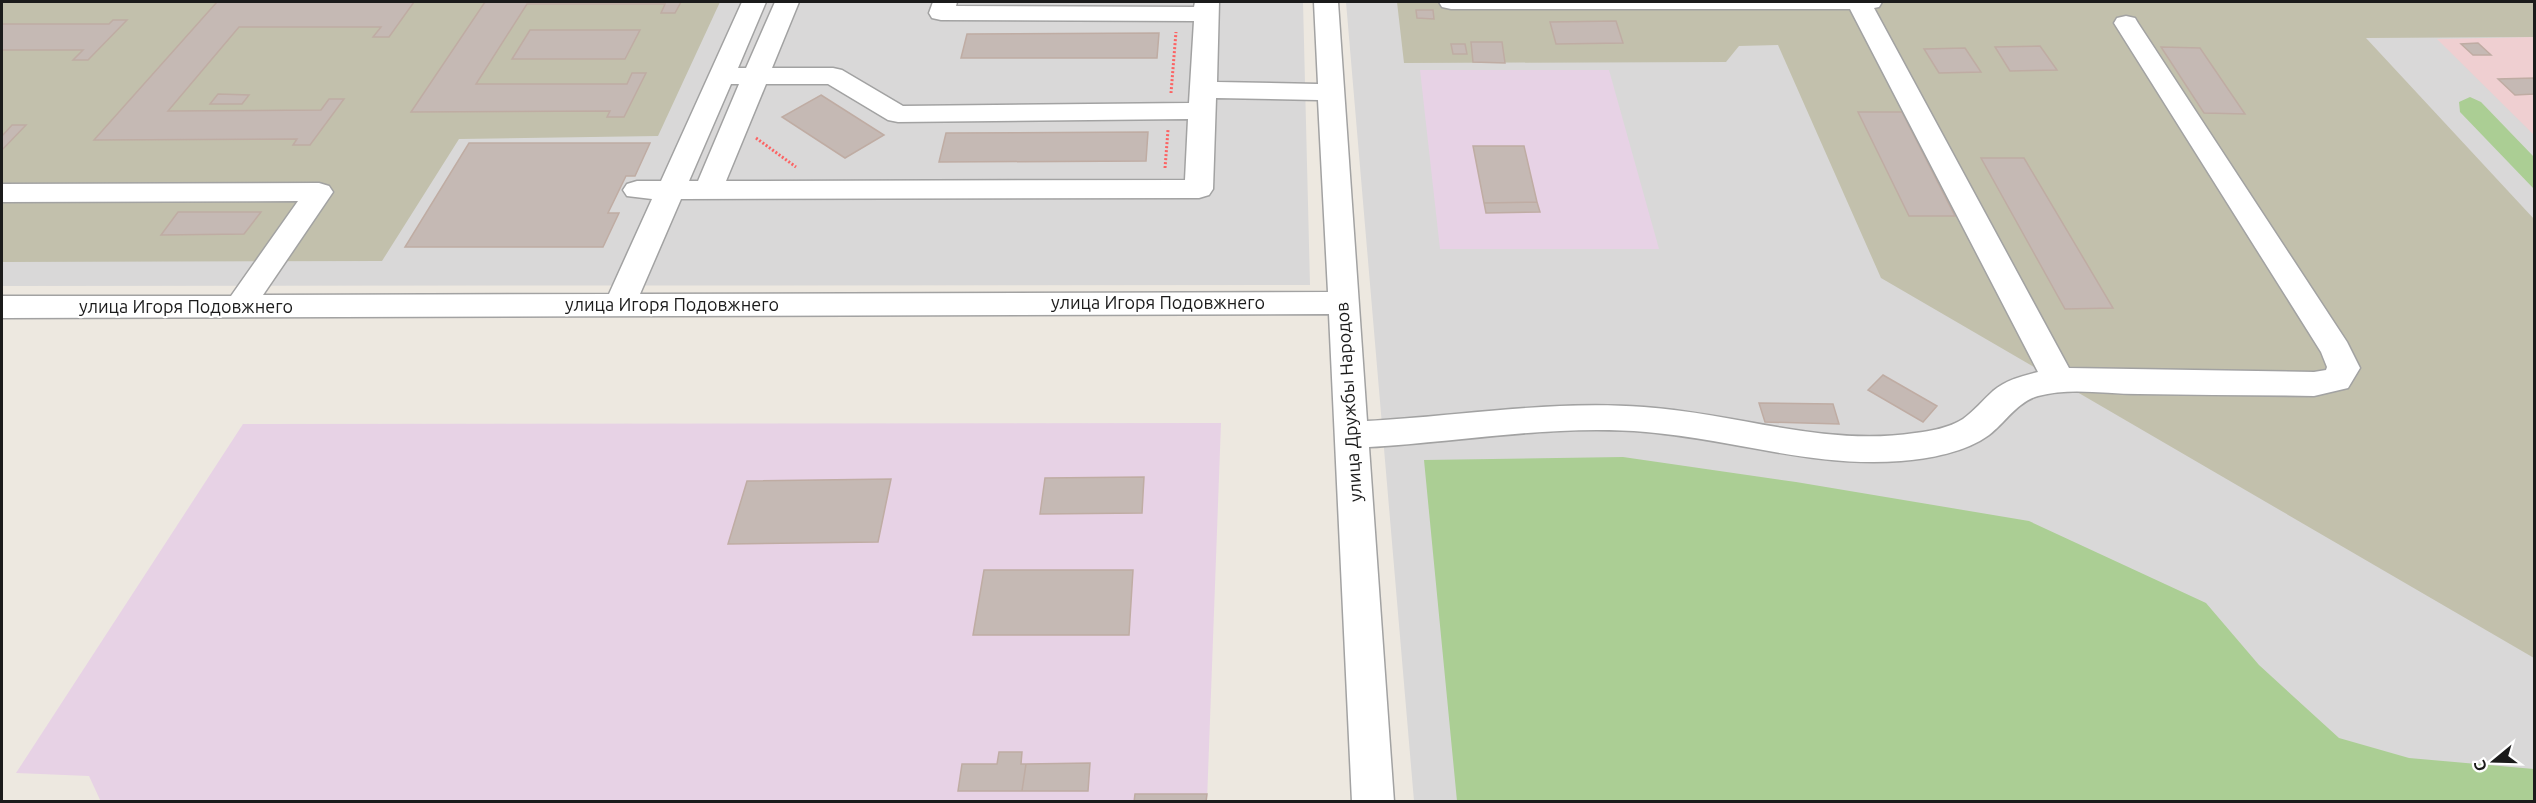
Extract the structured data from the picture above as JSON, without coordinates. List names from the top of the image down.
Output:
{
  "streets": {
    "street": ["улица Игоря Подовжнего", "улица Дружбы Народов"]
  },
  "crossings": [
    ["улица Игоря Подовжнего", "улица Дружбы Народов"]
  ],
  "north": "left"
}
